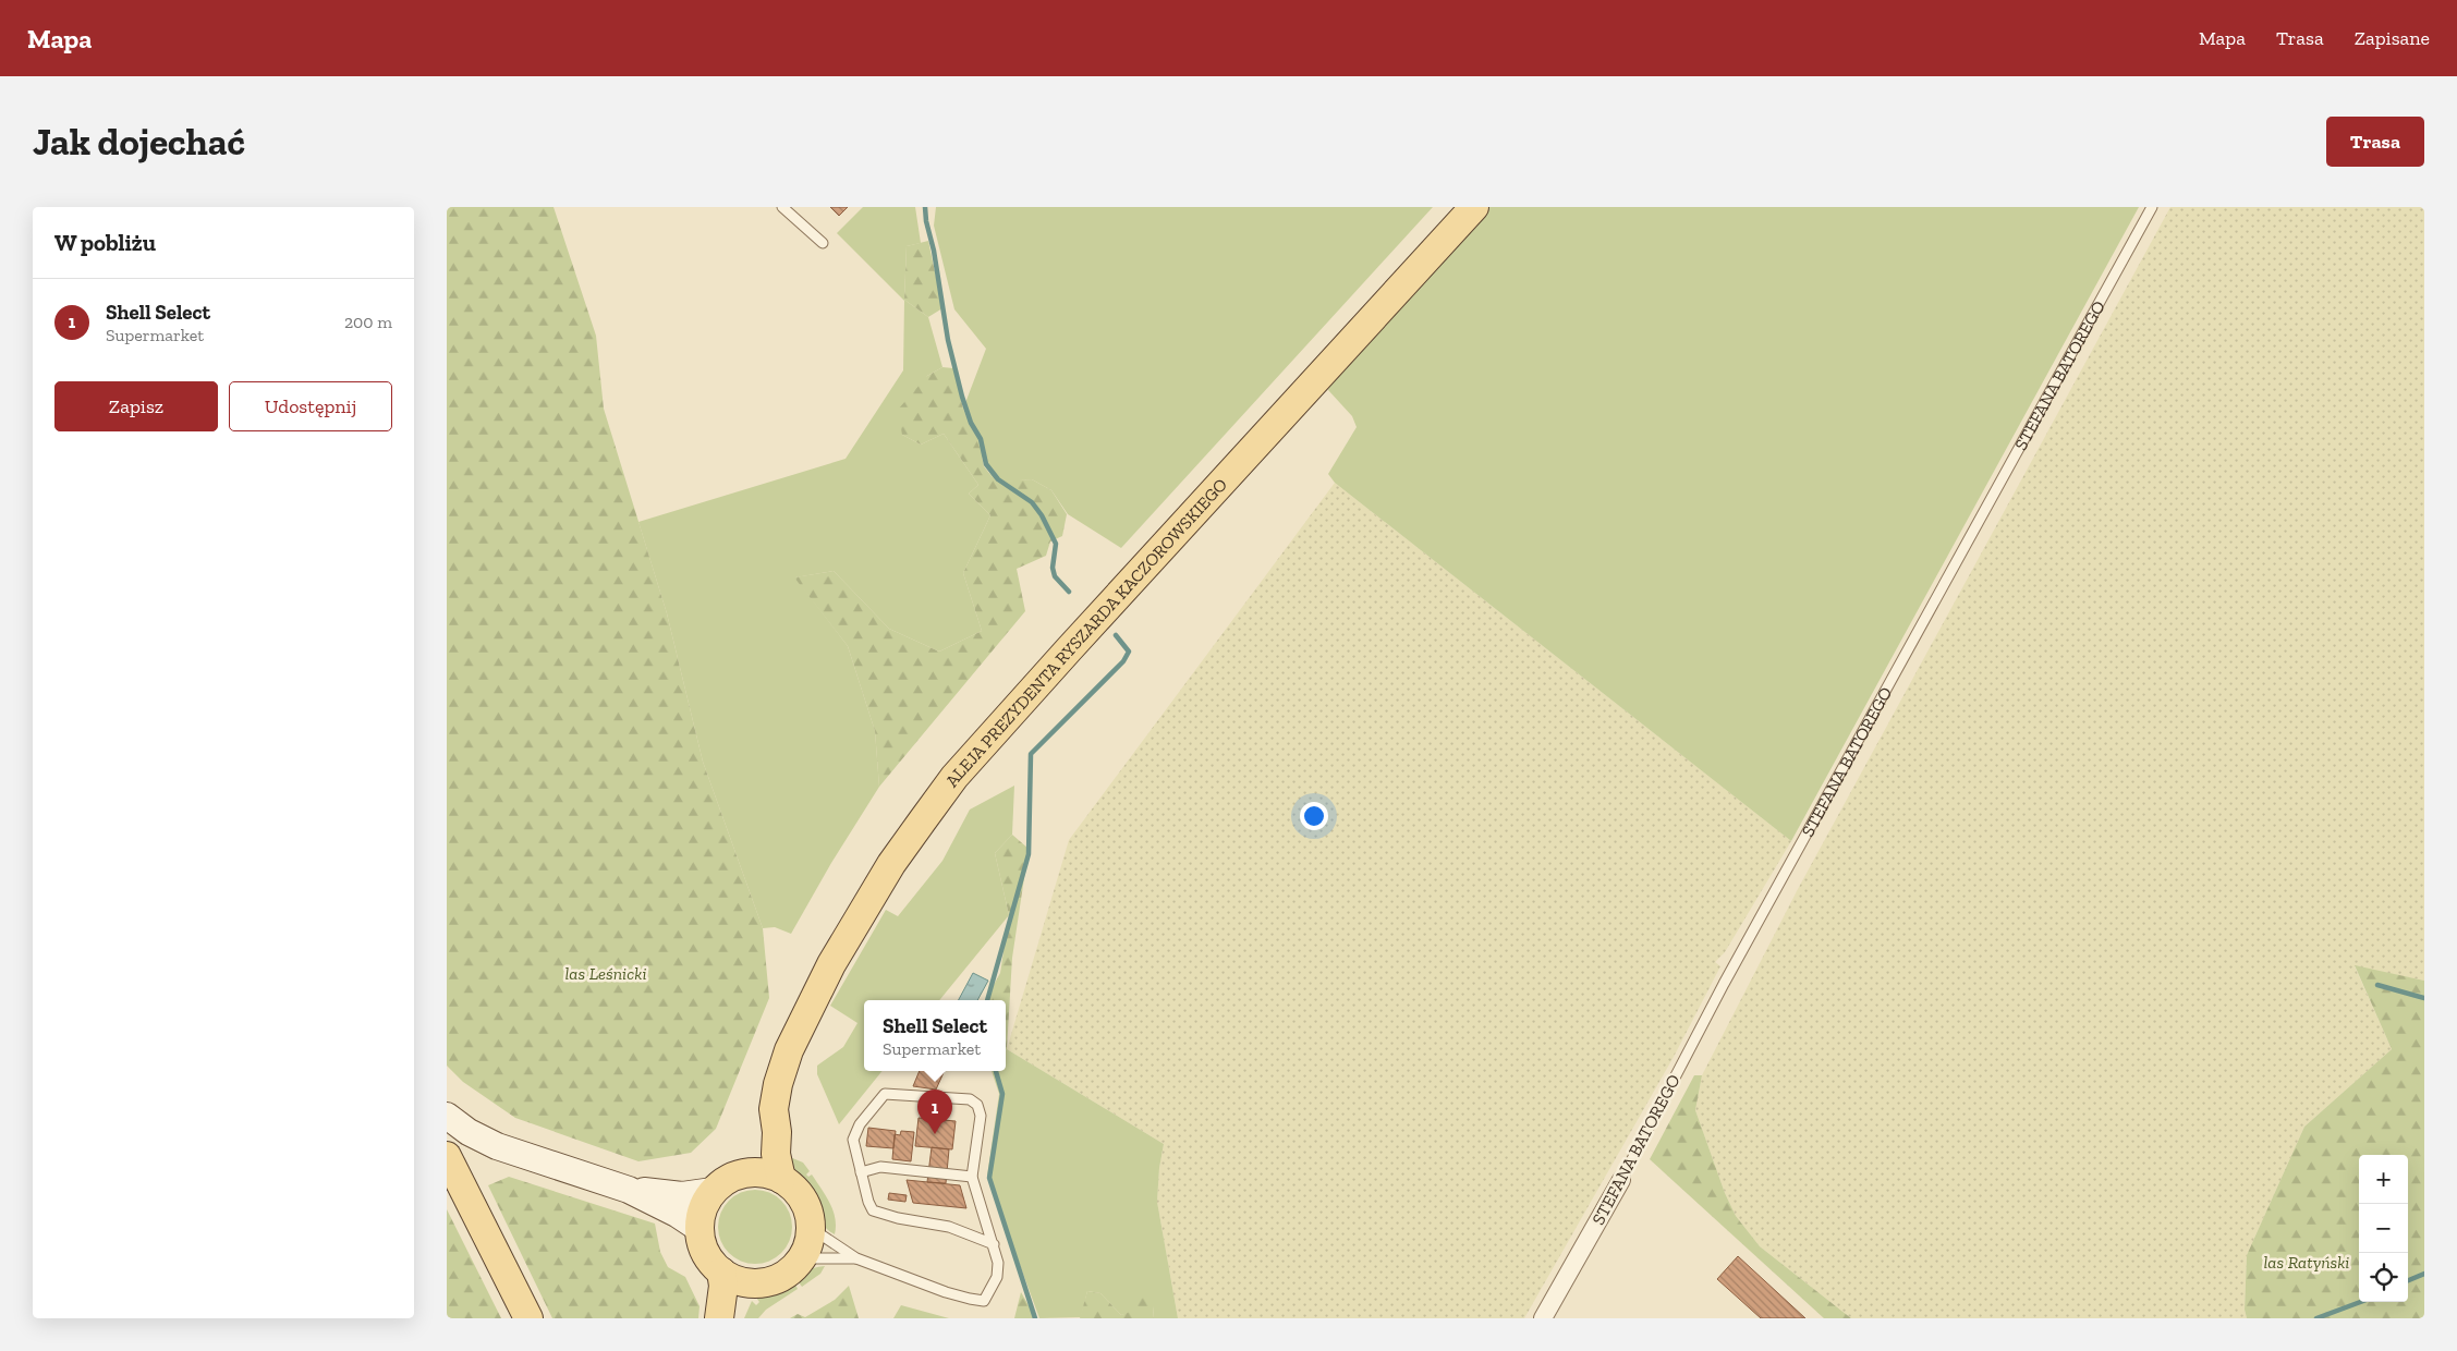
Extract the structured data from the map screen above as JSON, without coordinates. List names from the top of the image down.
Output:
{
  "streets": {
    "main road": ["ALEJA PREZYDENTA RYSZARDA KACZOROWSKIEGO"],
    "street": ["STEFANA BATOREGO"]
  },
  "parks": ["las Leśnicki", "las Ratyński"],
  "page": {
    "header": "Mapa",
    "nav": ["Mapa", "Trasa", "Zapisane"],
    "buttons": [
      "Trasa",
      ["Zapisz", "Udostępnij"]
    ],
    "title": "Jak dojechać",
    "heading": "W pobliżu",
    "list": [
      {
        "mark": "1",
        "name": "Shell Select",
        "note": "Supermarket",
        "value": "200 m"
      }
    ],
    "popup": ["Shell Select", "Supermarket"],
    "pins": "1",
    "map_buttons": ["+", "−"]
  }
}
